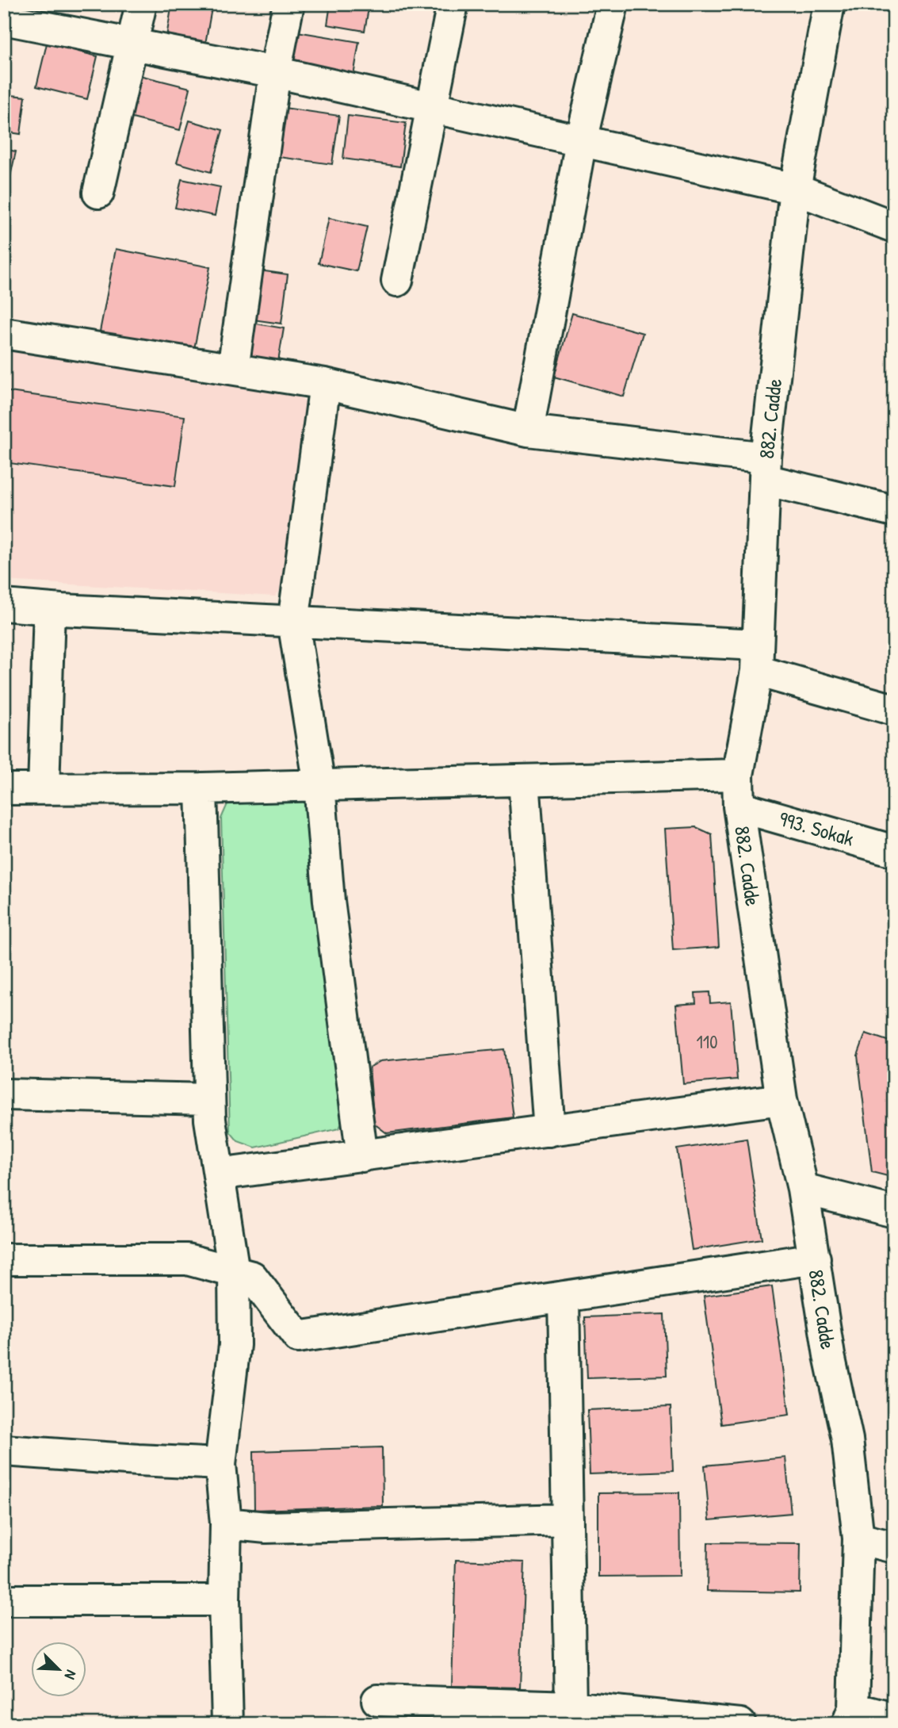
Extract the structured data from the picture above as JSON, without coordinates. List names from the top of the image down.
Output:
{
  "streets": {
    "street": ["882. Cadde", "993. Sokak"]
  },
  "crossings": [
    ["882. Cadde", "993. Sokak"]
  ],
  "house_numbers": ["110"],
  "north": "bottom right"
}
